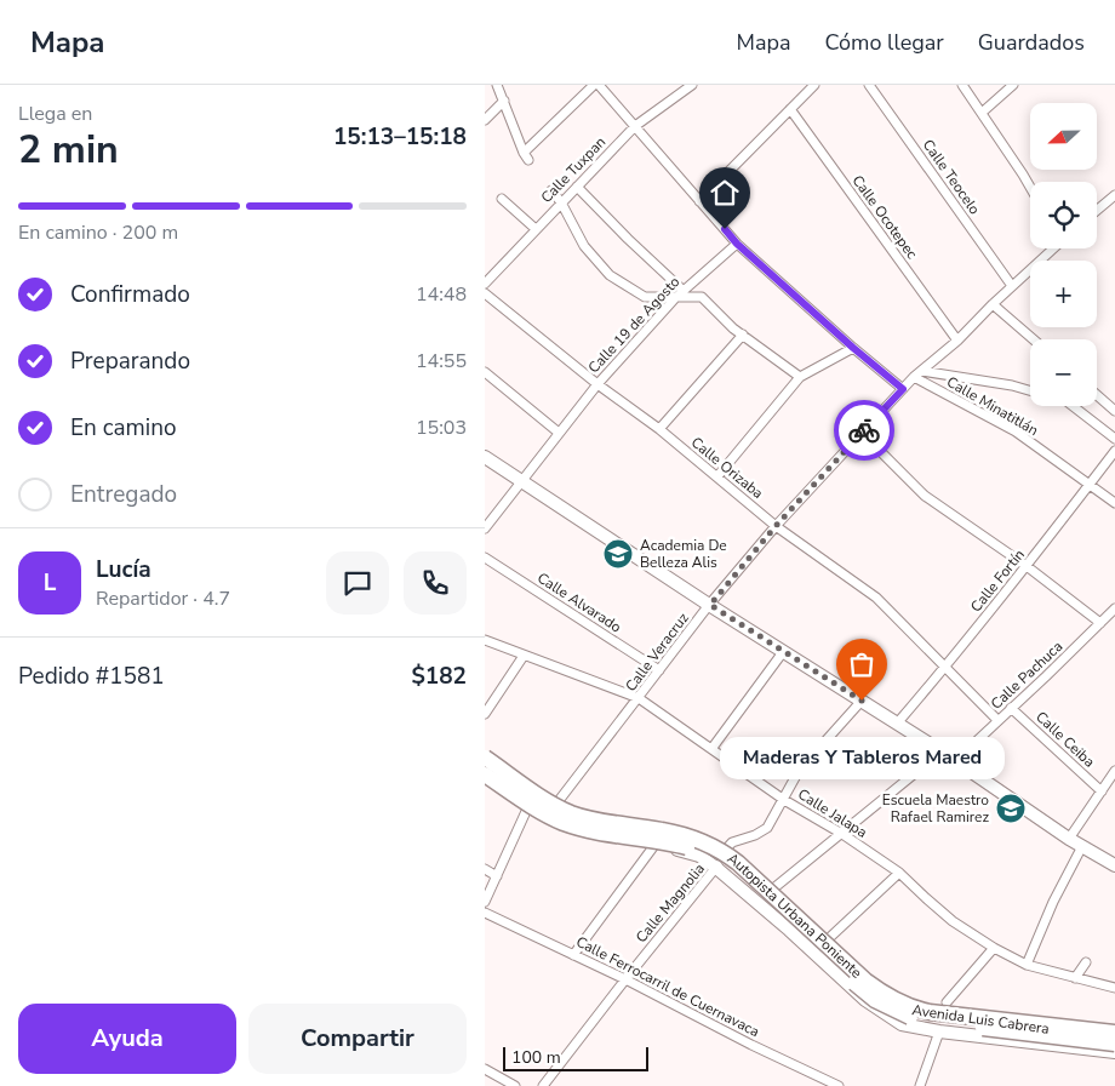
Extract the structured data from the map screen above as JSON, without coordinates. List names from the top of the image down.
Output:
{
  "streets": {
    "highway": ["Autopista Urbana Poniente"],
    "main road": ["Avenida Luis Cabrera"],
    "street": [
      "Calle Tuxpan",
      "Calle Teocelo",
      "Calle Ocotepec",
      "Calle 19 de Agosto",
      "Calle Minatitlán",
      "Calle Orizaba",
      "Calle Fortín",
      "Calle Alvarado",
      "Calle Veracruz",
      "Calle Pachuca",
      "Calle Ceiba",
      "Calle Jalapa",
      "Calle Magnolia",
      "Calle Ferrocarril de Cuernavaca"
    ]
  },
  "crossings": [
    ["Calle Teocelo", "Calle Veracruz"],
    ["Calle Ocotepec", "Calle Veracruz"],
    ["Calle 19 de Agosto", "Calle Orizaba"],
    ["Calle Minatitlán", "Calle Fortín"],
    ["Calle Minatitlán", "Calle Veracruz"],
    ["Calle Orizaba", "Calle Fortín"],
    ["Calle Orizaba", "Calle Veracruz"],
    ["Calle Orizaba", "Calle Pachuca"],
    ["Calle Alvarado", "Calle Veracruz"],
    ["Calle Veracruz", "Calle Jalapa"],
    ["Calle Veracruz", "Avenida Luis Cabrera"],
    ["Calle Pachuca", "Calle Ceiba"],
    ["Calle Magnolia", "Calle Ferrocarril de Cuernavaca"],
    ["Calle Magnolia", "Avenida Luis Cabrera"],
    ["Autopista Urbana Poniente", "Avenida Luis Cabrera"]
  ],
  "places": {
    "school or university": ["Academia De Belleza Alis", "Escuela Maestro Rafael Ramirez"],
    "other": ["Maderas Y Tableros Mared"]
  },
  "scale_bar": "100 m",
  "north": "left",
  "page": {
    "header": "Mapa",
    "nav": ["Mapa", "Cómo llegar", "Guardados"],
    "heading": ["2 min", "Llega en", "15:13–15:18"],
    "panel": [
      "Lucía",
      "Repartidor · 4.7",
      "Pedido #1581",
      "$182"
    ],
    "map_buttons": ["+", "−"],
    "bar": "En camino · 200 m",
    "list": [
      ["Confirmado", "14:48"],
      ["Preparando", "14:55"],
      ["En camino", "15:03"],
      "Entregado"
    ],
    "round": "L",
    "bubble": "Maderas Y Tableros Mared",
    "buttons": ["Ayuda", "Compartir"],
    "scale": "100 m"
  }
}
